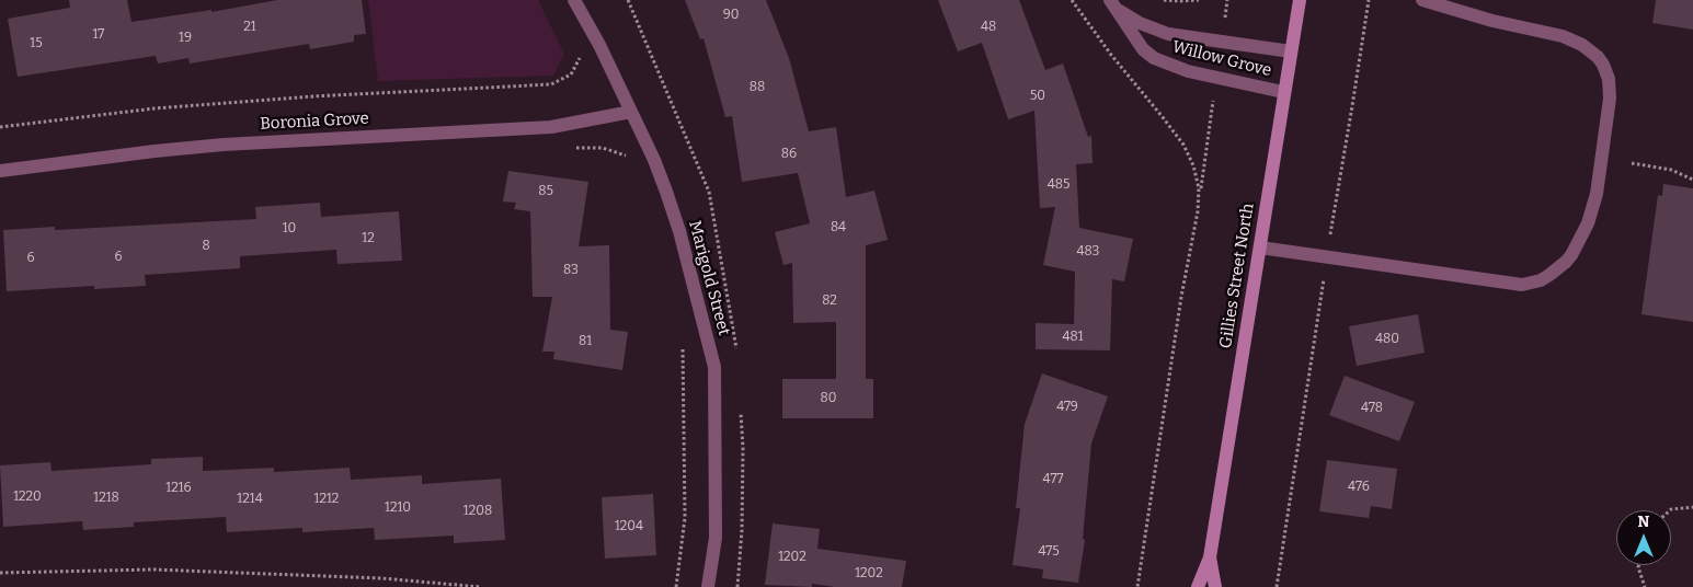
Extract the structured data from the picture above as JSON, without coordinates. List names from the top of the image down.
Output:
{
  "streets": {
    "main road": ["Gillies Street North"],
    "street": ["Willow Grove", "Boronia Grove", "Marigold Street"]
  },
  "crossings": [
    ["Willow Grove", "Gillies Street North"],
    ["Boronia Grove", "Marigold Street"]
  ],
  "house_numbers": [
    "90",
    "21",
    "48",
    "17",
    "19",
    "15",
    "88",
    "50",
    "86",
    "485",
    "85",
    "84",
    "10",
    "12",
    "8",
    "483",
    "6",
    "6",
    "83",
    "82",
    "481",
    "480",
    "81",
    "80",
    "479",
    "478",
    "477",
    "476",
    "1216",
    "1220",
    "1218",
    "1214",
    "1212",
    "1210",
    "1208",
    "1204",
    "475",
    "1202",
    "1202"
  ],
  "north": "top"
}
